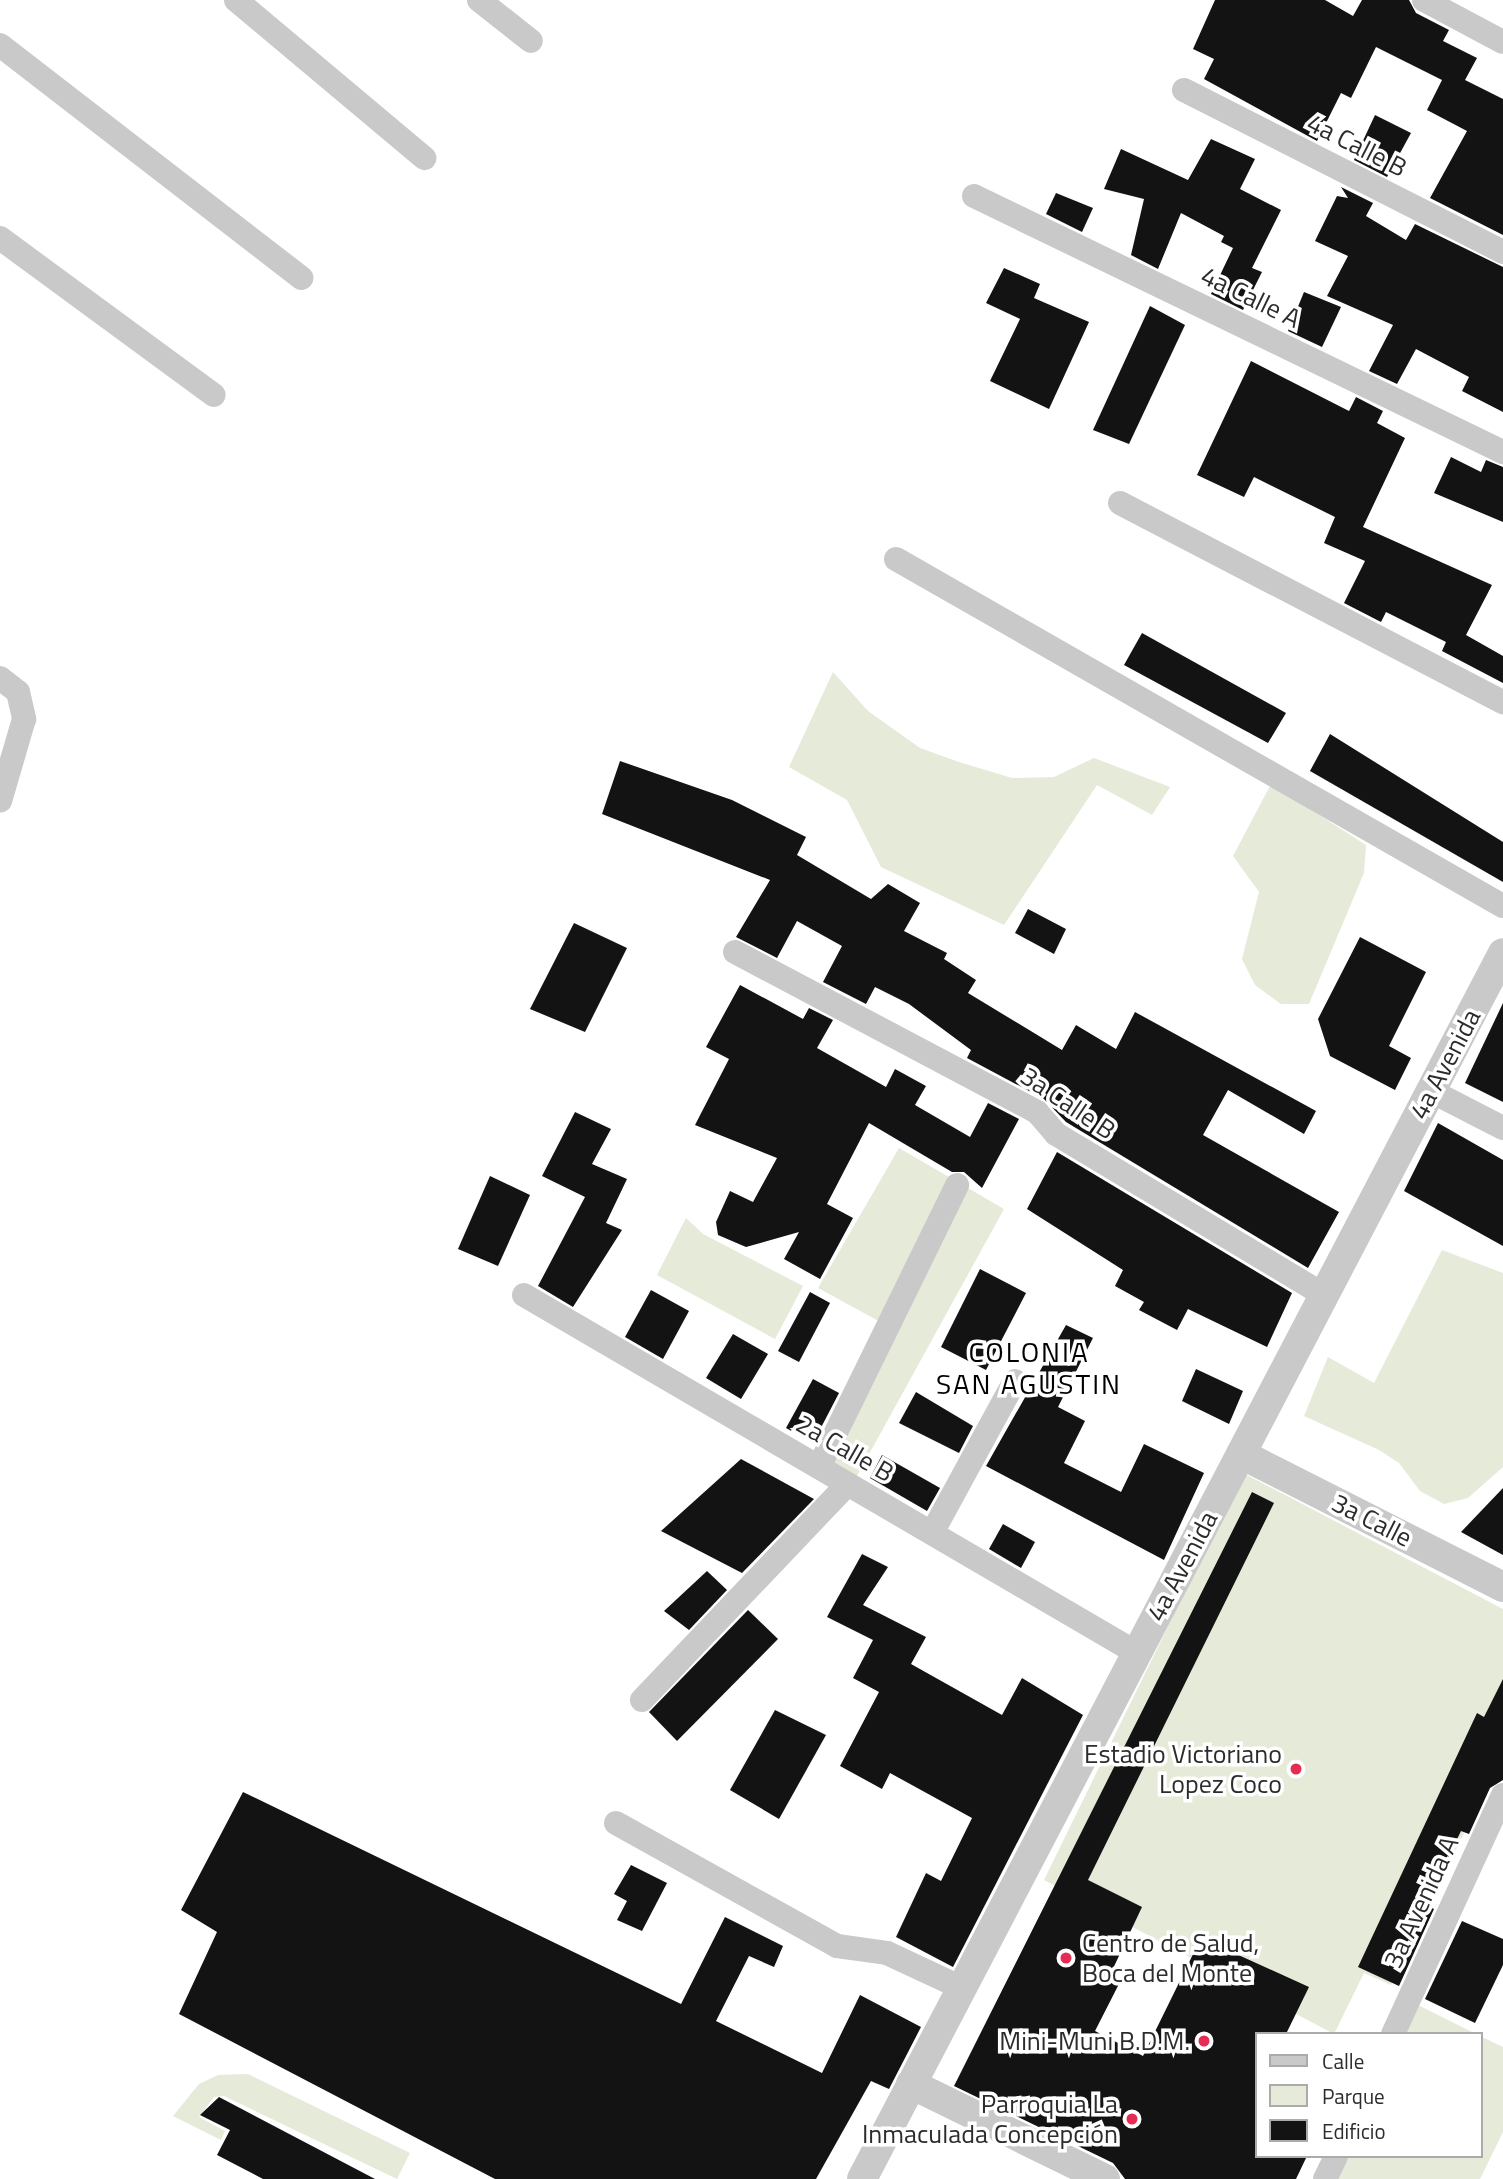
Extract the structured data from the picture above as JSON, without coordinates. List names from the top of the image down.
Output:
{
  "streets": {
    "street": [
      "4a Calle B",
      "4a Calle A",
      "4a Avenida",
      "3a Calle B",
      "2a Calle B",
      "3a Calle",
      "3a Avenida A"
    ]
  },
  "crossings": [
    ["4a Avenida", "3a Calle B"],
    ["4a Avenida", "2a Calle B"],
    ["4a Avenida", "3a Calle"]
  ],
  "districts": ["COLONIA SAN AGUSTIN"],
  "places": [
    "Estadio Victoriano Lopez Coco",
    "Centro de Salud, Boca del Monte",
    "Mini-Muni B.D.M.",
    "Parroquia La Inmaculada Concepción"
  ],
  "legend": ["Calle", "Parque", "Edificio"]
}
